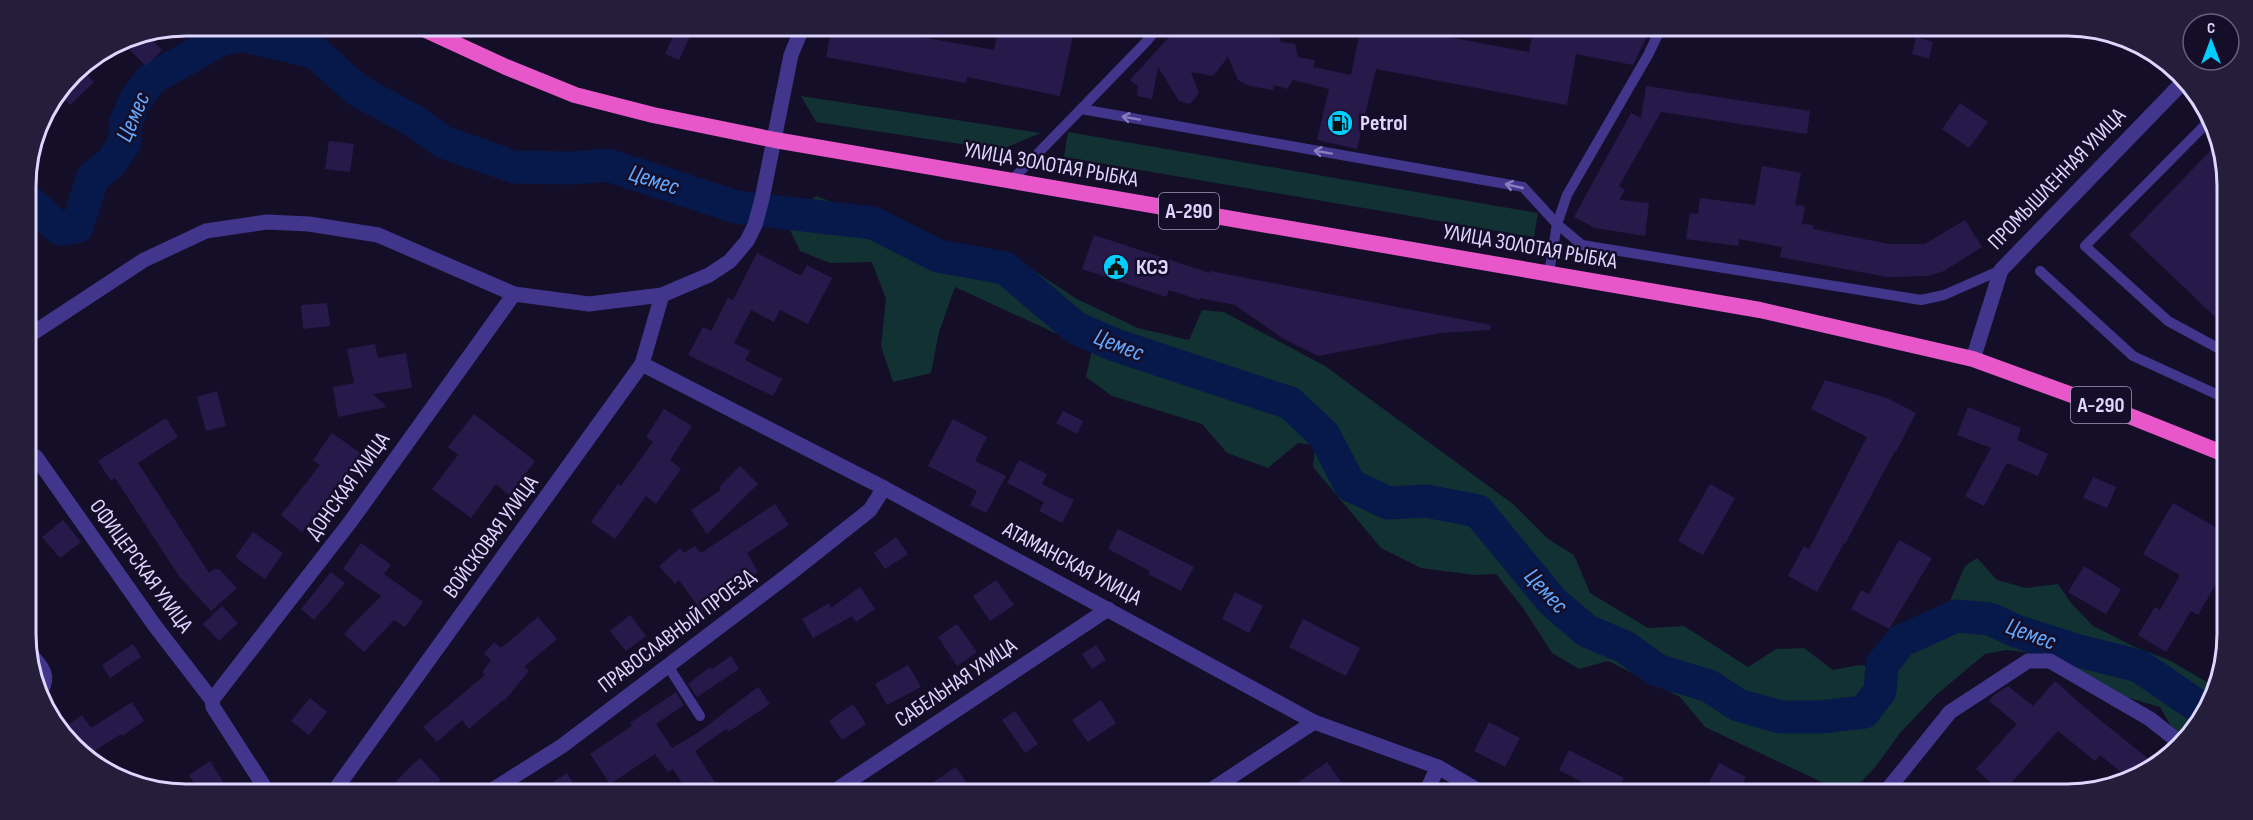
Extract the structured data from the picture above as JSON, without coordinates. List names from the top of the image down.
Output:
{
  "streets": {
    "highway": ["УЛИЦА ЗОЛОТАЯ РЫБКА", "А-290"],
    "street": [
      "ПРОМЫШЛЕННАЯ УЛИЦА",
      "ДОНСКАЯ УЛИЦА",
      "ВОЙСКОВАЯ УЛИЦА",
      "АТАМАНСКАЯ УЛИЦА",
      "ОФИЦЕРСКАЯ УЛИЦА",
      "ПРАВОСЛАВНЫЙ ПРОЕЗД",
      "САБЕЛЬНАЯ УЛИЦА"
    ]
  },
  "crossings": [
    ["УЛИЦА ЗОЛОТАЯ РЫБКА", "ПРОМЫШЛЕННАЯ УЛИЦА"],
    ["УЛИЦА ЗОЛОТАЯ РЫБКА", "А-290"],
    ["ПРОМЫШЛЕННАЯ УЛИЦА", "А-290"],
    ["ДОНСКАЯ УЛИЦА", "ОФИЦЕРСКАЯ УЛИЦА"],
    ["ВОЙСКОВАЯ УЛИЦА", "АТАМАНСКАЯ УЛИЦА"],
    ["АТАМАНСКАЯ УЛИЦА", "ПРАВОСЛАВНЫЙ ПРОЕЗД"],
    ["АТАМАНСКАЯ УЛИЦА", "САБЕЛЬНАЯ УЛИЦА"]
  ],
  "water": ["Цемес"],
  "places": {
    "fuel station": ["Petrol"],
    "public building": ["КСЭ"]
  },
  "north": "top"
}
